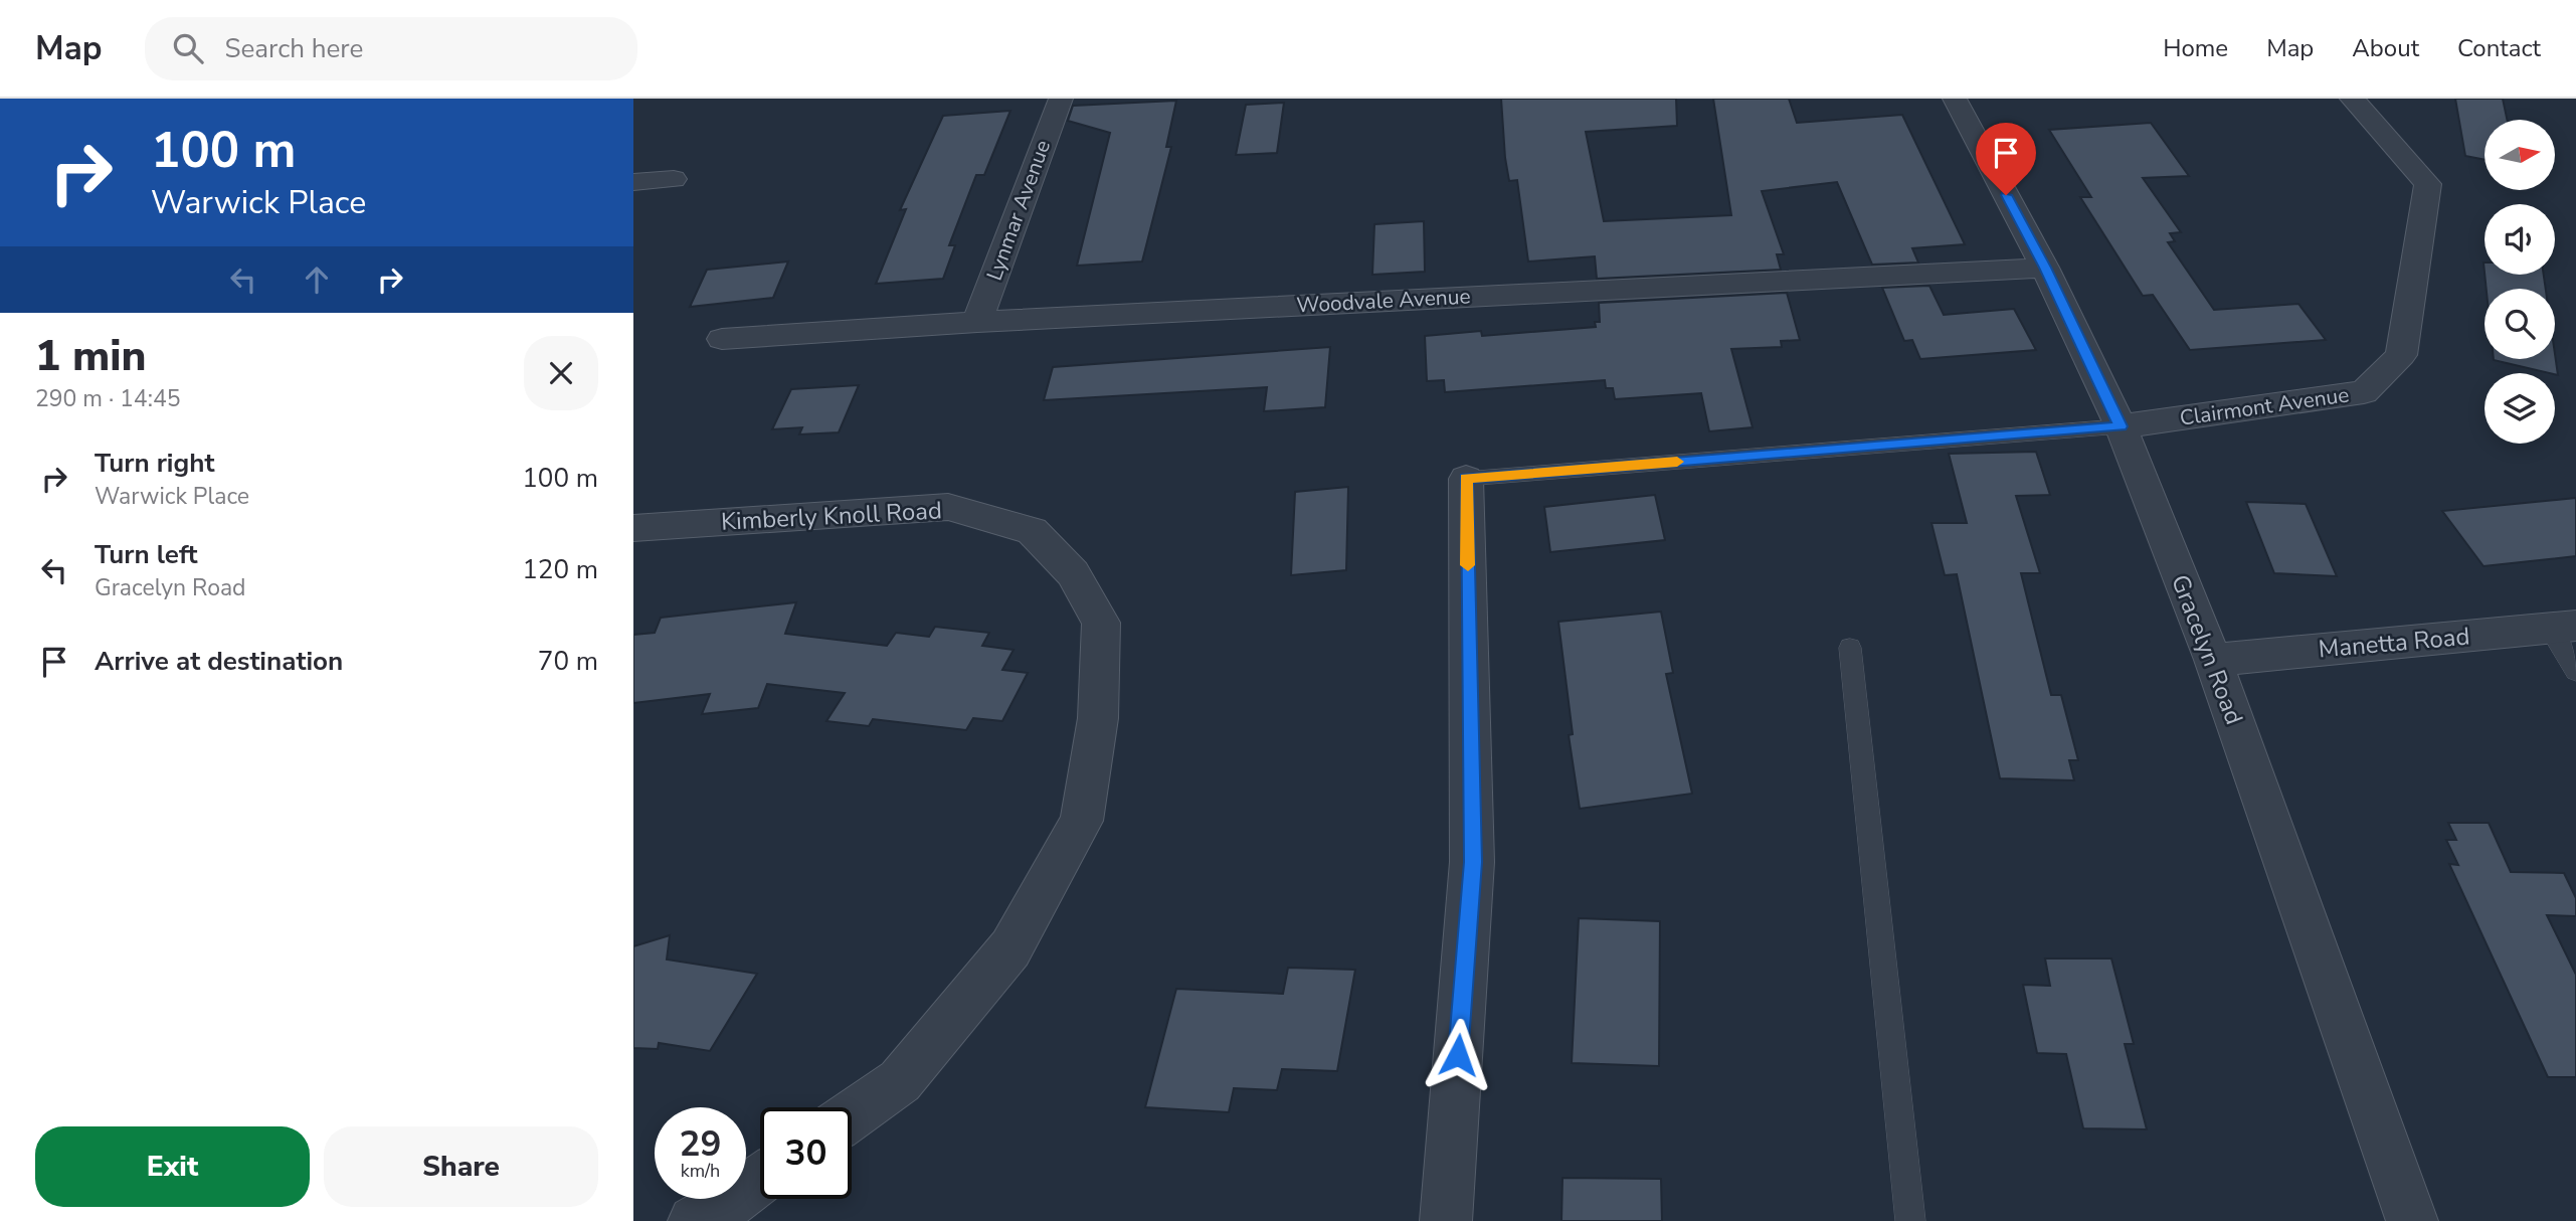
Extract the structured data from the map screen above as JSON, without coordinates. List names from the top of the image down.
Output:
{
  "streets": {
    "street": [
      "Lynmar Avenue",
      "Woodvale Avenue",
      "Clairmont Avenue",
      "Kimberly Knoll Road",
      "Manetta Road",
      "Gracelyn Road"
    ]
  },
  "crossings": [
    ["Lynmar Avenue", "Woodvale Avenue"],
    ["Woodvale Avenue", "Gracelyn Road"],
    ["Clairmont Avenue", "Gracelyn Road"],
    ["Manetta Road", "Gracelyn Road"]
  ],
  "north": "right",
  "page": {
    "header": "Map",
    "search": "Search here",
    "nav": [
      "Home",
      "Map",
      "About",
      "Contact"
    ],
    "turn": ["100 m", "Warwick Place"],
    "heading": ["1 min", "290 m · 14:45"],
    "list": [
      {
        "name": "Turn right",
        "note": "Warwick Place",
        "value": "100 m"
      },
      {
        "name": "Turn left",
        "note": "Gracelyn Road",
        "value": "120 m"
      },
      {
        "name": "Arrive at destination",
        "value": "70 m"
      }
    ],
    "speed": "29 km/h",
    "limit": "30",
    "buttons": ["Exit", "Share"]
  }
}
